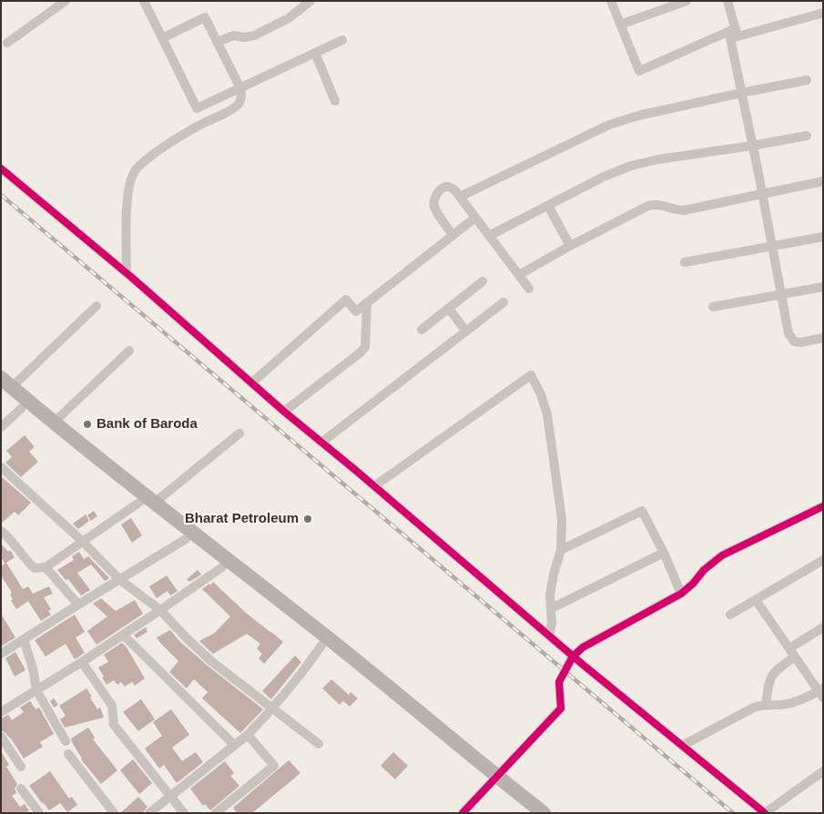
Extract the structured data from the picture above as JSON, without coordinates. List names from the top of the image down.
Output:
{
  "places": ["Bank of Baroda", "Bharat Petroleum"]
}
